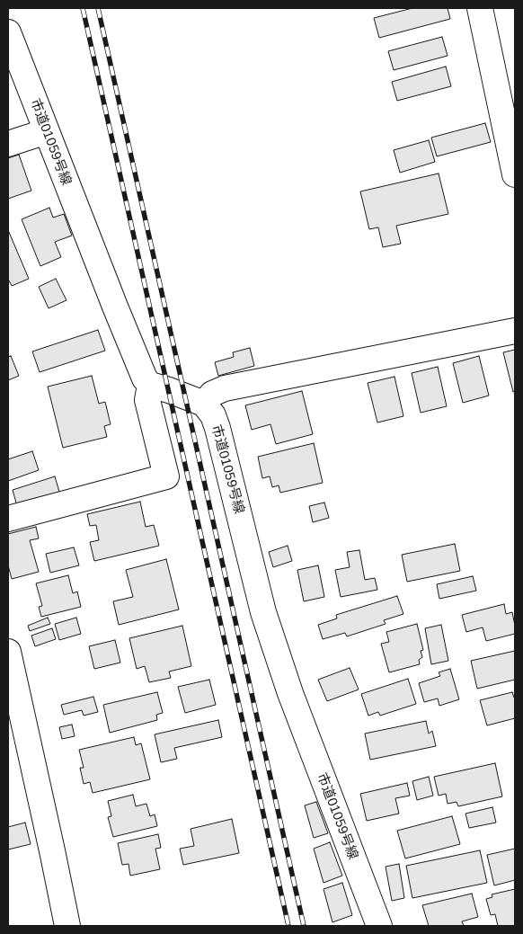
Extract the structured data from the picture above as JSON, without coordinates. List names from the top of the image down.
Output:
{
  "streets": {
    "street": ["市道01059号線"]
  }
}
